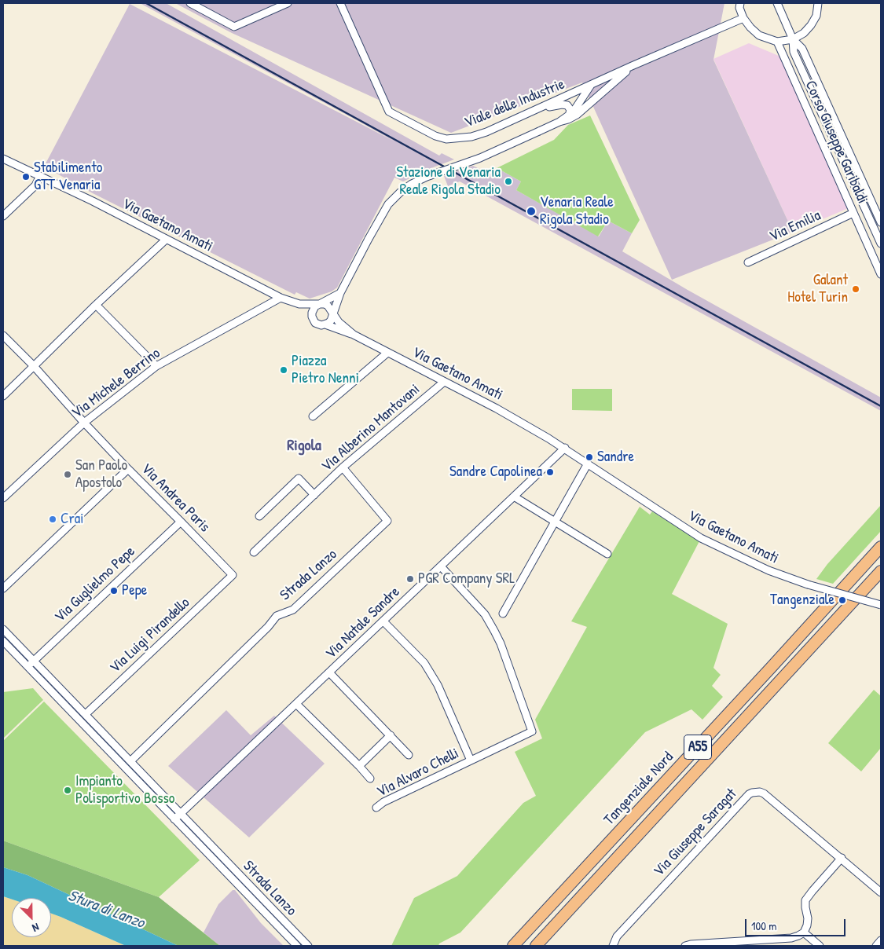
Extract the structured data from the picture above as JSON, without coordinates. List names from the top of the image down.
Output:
{
  "streets": {
    "highway": ["A55", "Tangenziale Nord"],
    "street": [
      "Viale delle Industrie",
      "Corso Giuseppe Garibaldi",
      "Via Gaetano Amati",
      "Via Emilia",
      "Via Michele Berrino",
      "Via Alberino Mantovani",
      "Via Andrea Paris",
      "Strada Lanzo",
      "Via Guglielmo Pepe",
      "Via Natale Sandre",
      "Via Luigi Pirandello",
      "Via Alvaro Chelli",
      "Via Giuseppe Saragat"
    ]
  },
  "crossings": [
    ["Corso Giuseppe Garibaldi", "Via Emilia"],
    ["Via Gaetano Amati", "Via Michele Berrino"],
    ["Via Gaetano Amati", "Via Alberino Mantovani"],
    ["Via Gaetano Amati", "Via Natale Sandre"],
    ["Via Michele Berrino", "Via Andrea Paris"],
    ["Via Alberino Mantovani", "Strada Lanzo"],
    ["Via Andrea Paris", "Via Guglielmo Pepe"],
    ["Via Andrea Paris", "Via Luigi Pirandello"],
    ["Strada Lanzo", "Via Guglielmo Pepe"],
    ["Strada Lanzo", "Via Luigi Pirandello"],
    ["Via Natale Sandre", "Via Alvaro Chelli"]
  ],
  "districts": ["Rigola"],
  "water": ["Stura di Lanzo"],
  "places": [
    "Stabilimento GTT Venaria",
    "Stazione di Venaria Reale Rigola Stadio",
    "Venaria Reale Rigola Stadio",
    "Galant Hotel Turin",
    "Piazza Pietro Nenni",
    "Sandre",
    "Sandre Capolinea",
    "San Paolo Apostolo",
    "Crai",
    "PGR Company SRL",
    "Pepe",
    "Tangenziale",
    "Impianto Polisportivo Bosso"
  ],
  "scale_bar": "100 m",
  "north": "bottom right"
}
